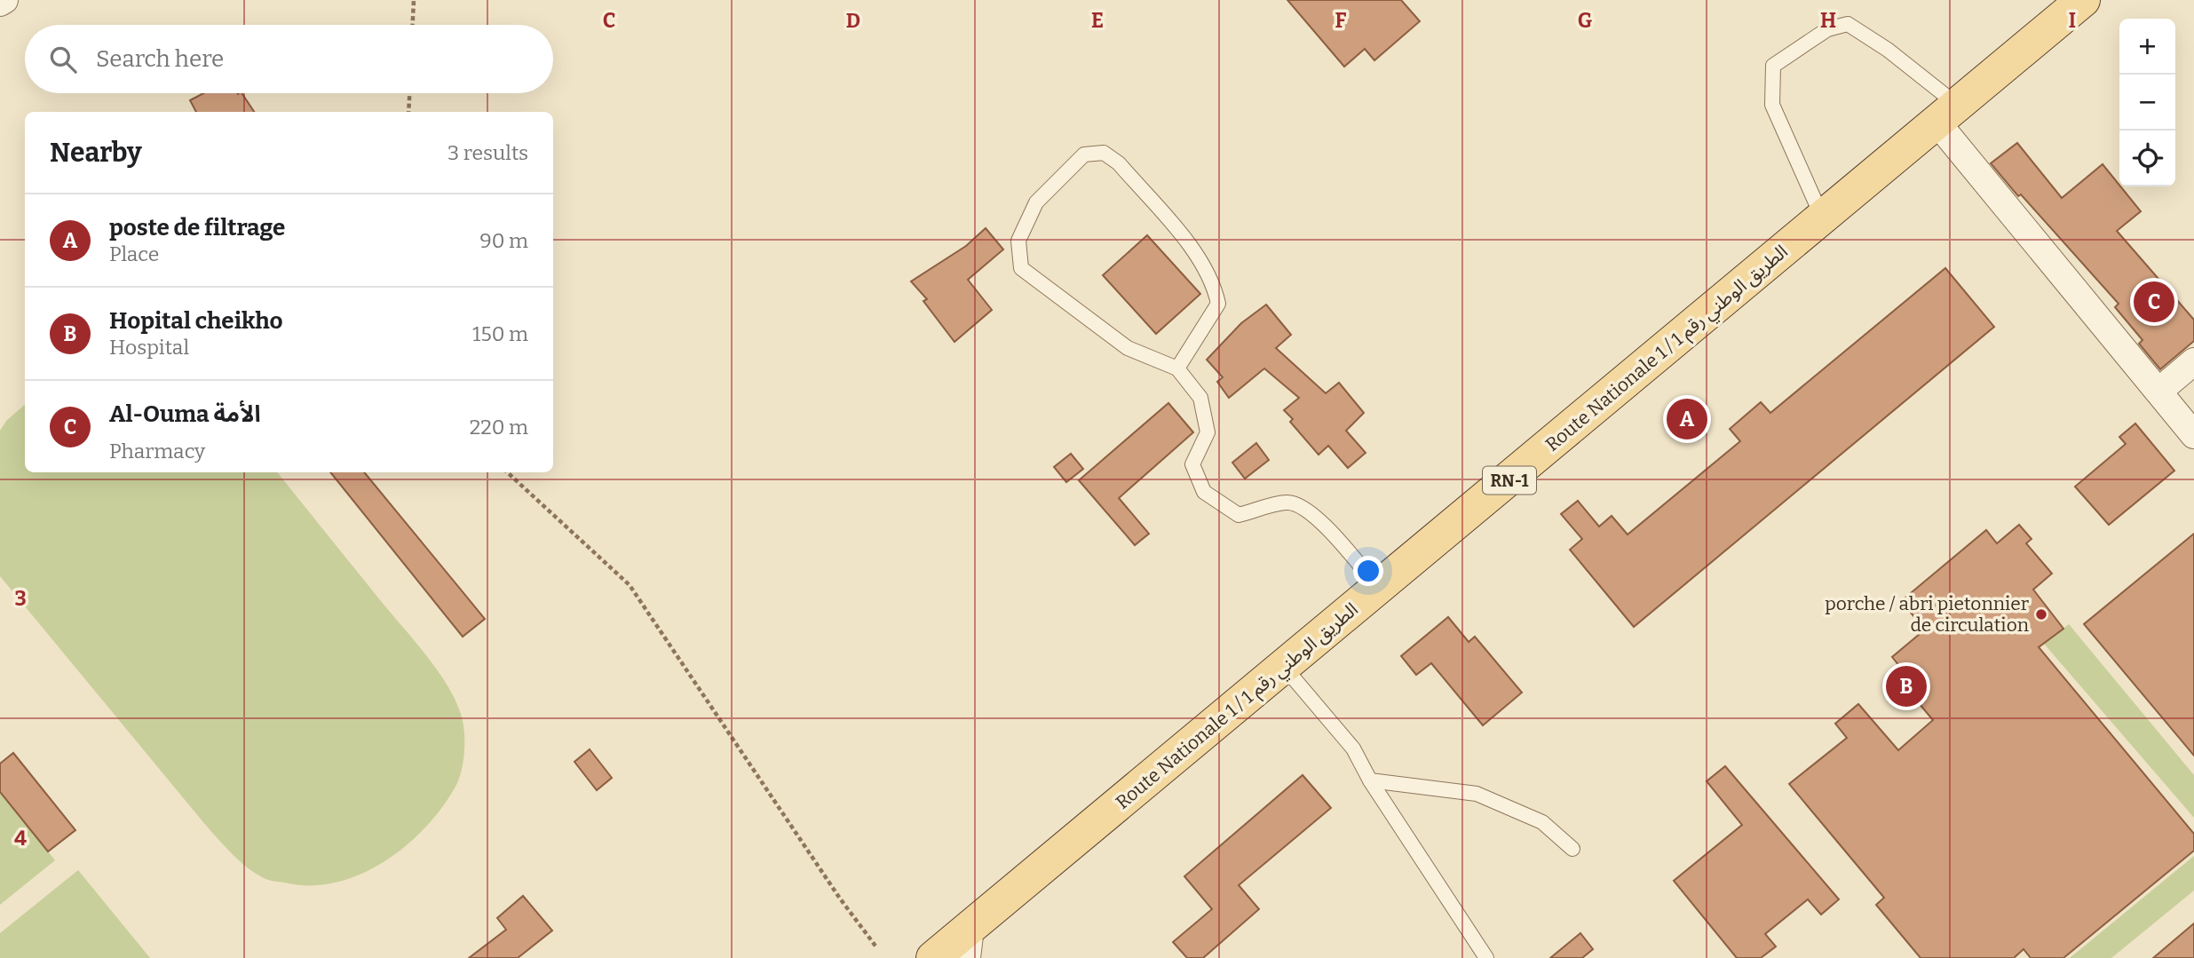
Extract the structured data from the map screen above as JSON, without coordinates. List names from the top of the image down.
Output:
{
  "streets": {
    "main road": ["Route Nationale 1 / الطريق الوطني رقم 1", "RN-1"]
  },
  "places": ["porche / abri pietonnier de circulation"],
  "page": {
    "map_buttons": ["+", "−"],
    "search": "Search here",
    "heading": ["Nearby", "3 results"],
    "list": [
      {
        "mark": "A",
        "name": "poste de filtrage",
        "note": "Place",
        "value": "90 m"
      },
      {
        "mark": "B",
        "name": "Hopital cheikho",
        "note": "Hospital",
        "value": "150 m"
      },
      {
        "mark": "C",
        "name": "Al-Ouma الأمة",
        "note": "Pharmacy",
        "value": "220 m"
      }
    ],
    "pins": ["C", "A", "B"]
  },
  "grid": {
    "columns": [
      "C",
      "D",
      "E",
      "F",
      "G",
      "H",
      "I"
    ],
    "rows": ["3", "4"]
  }
}
